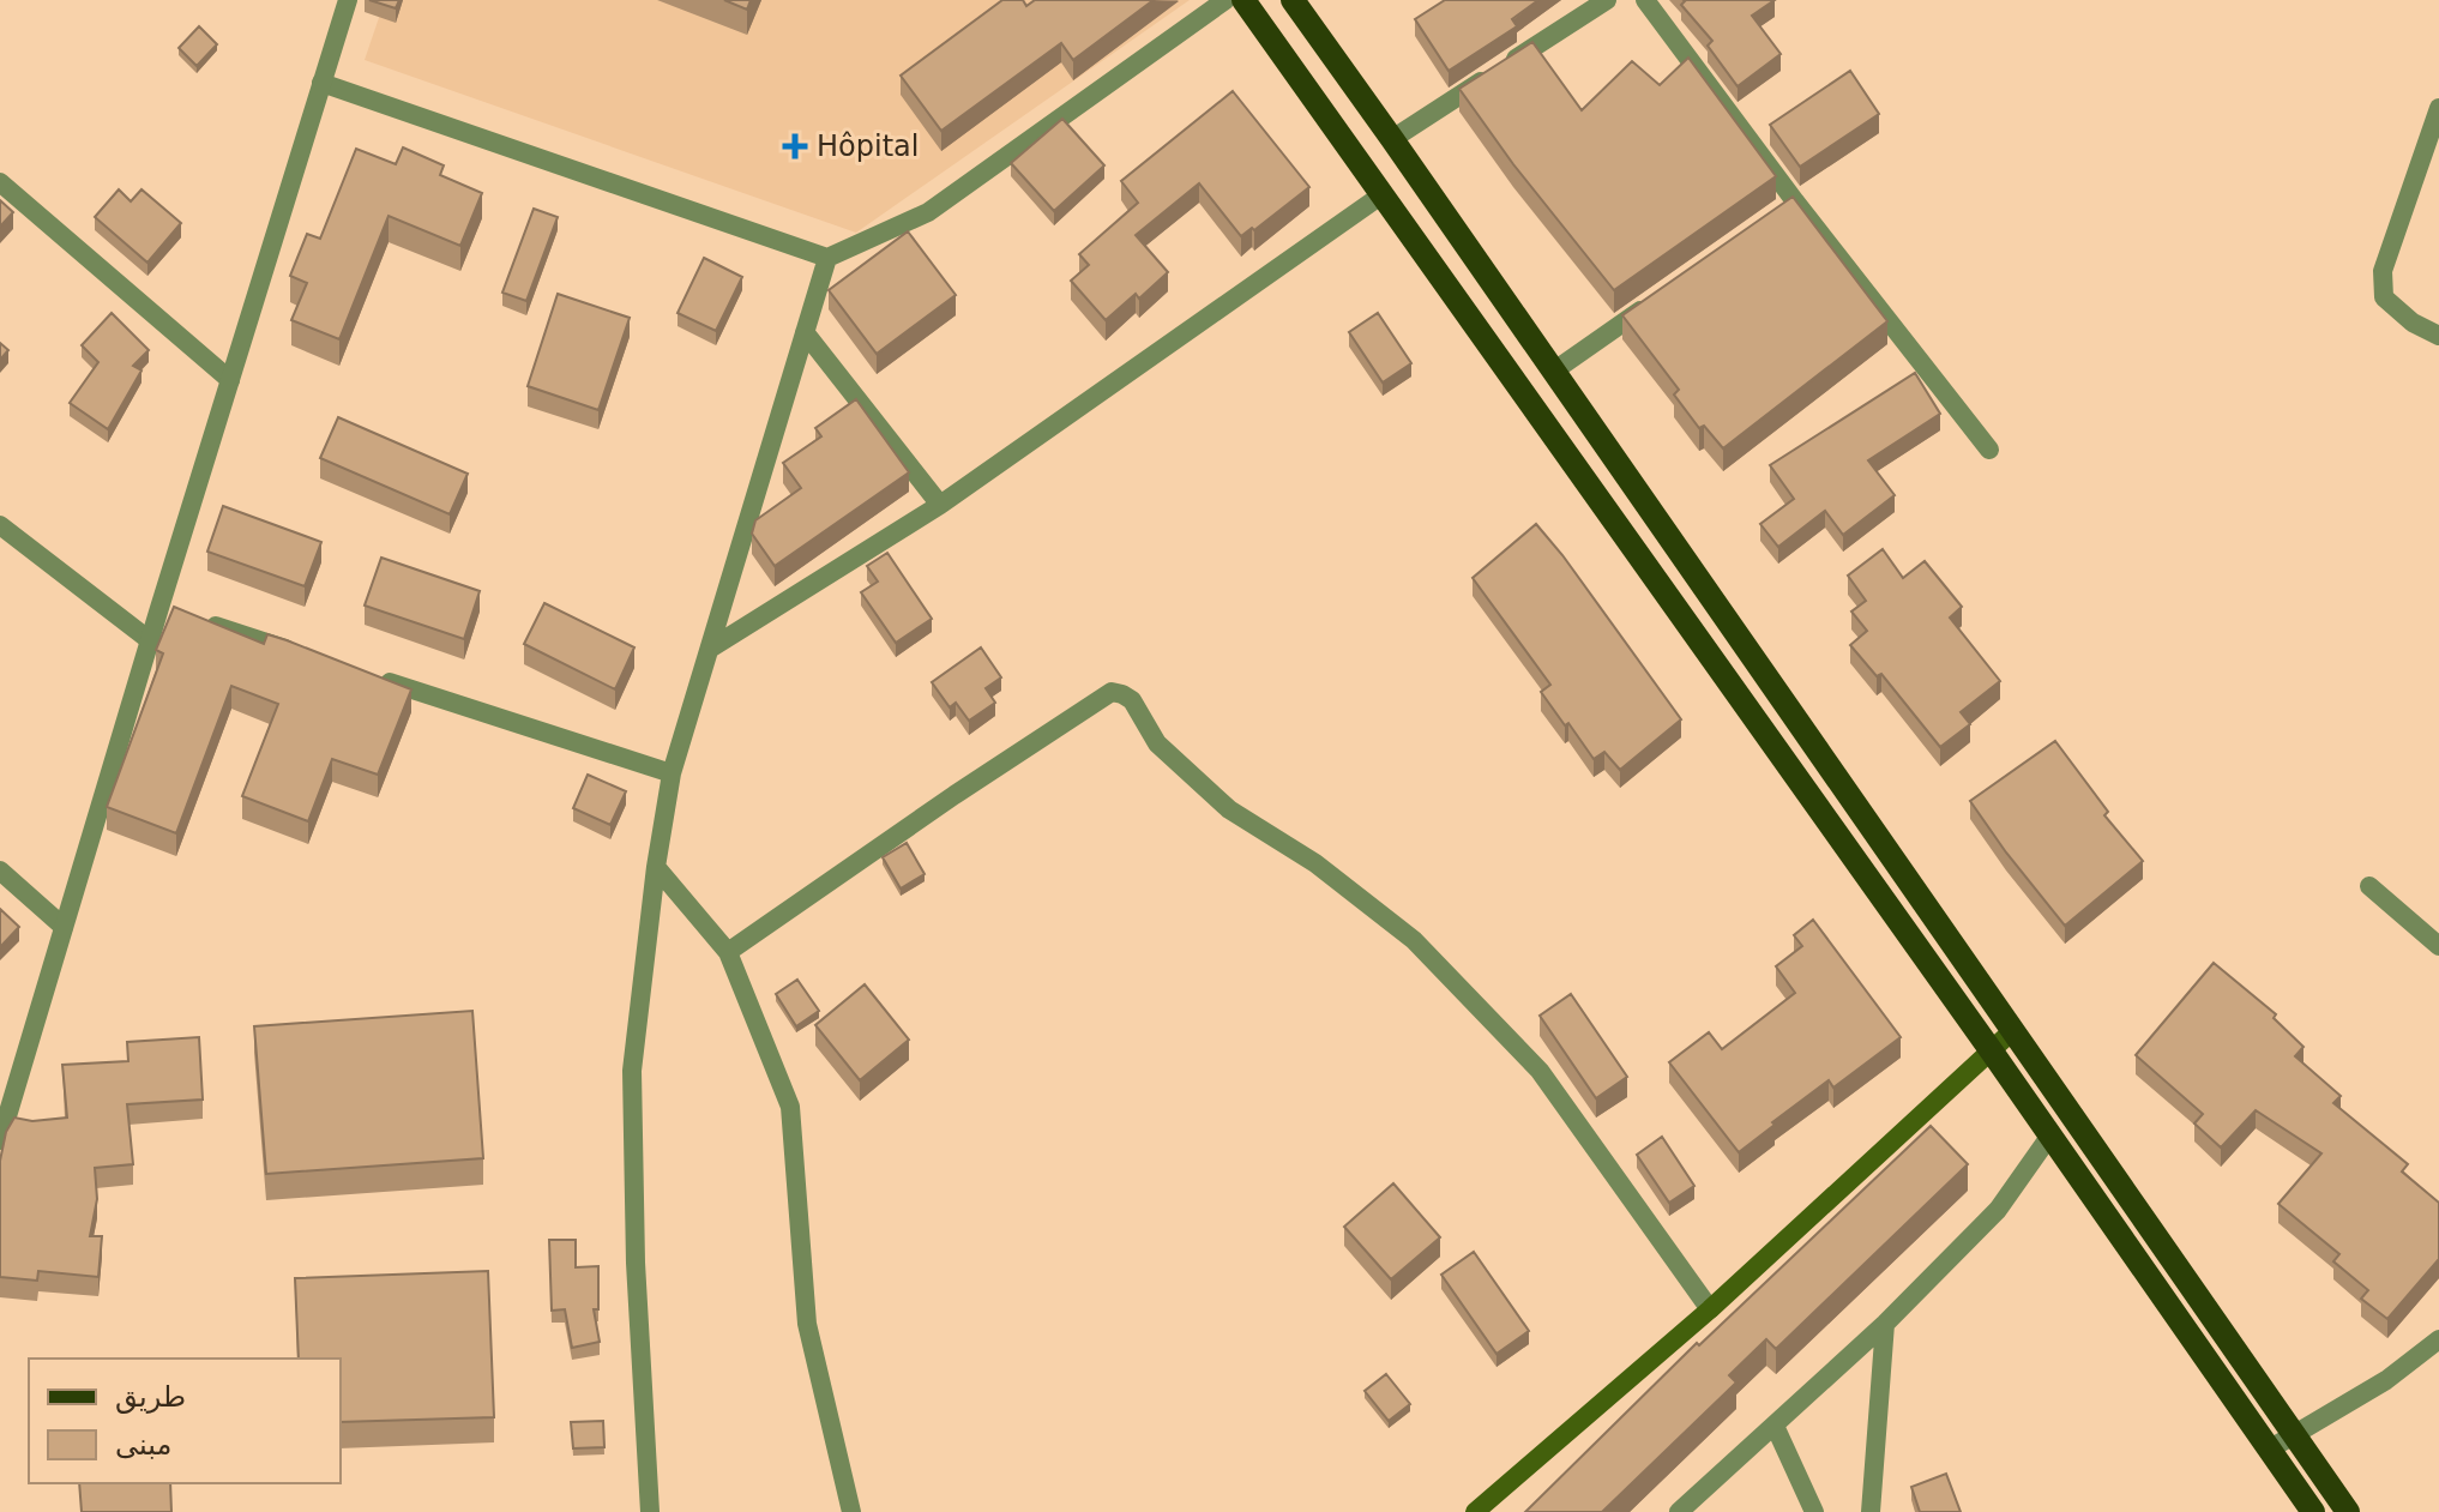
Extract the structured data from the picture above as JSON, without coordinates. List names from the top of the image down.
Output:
{
  "places": {
    "health": ["Hôpital"]
  },
  "legend": ["طريق", "مبنى"]
}
